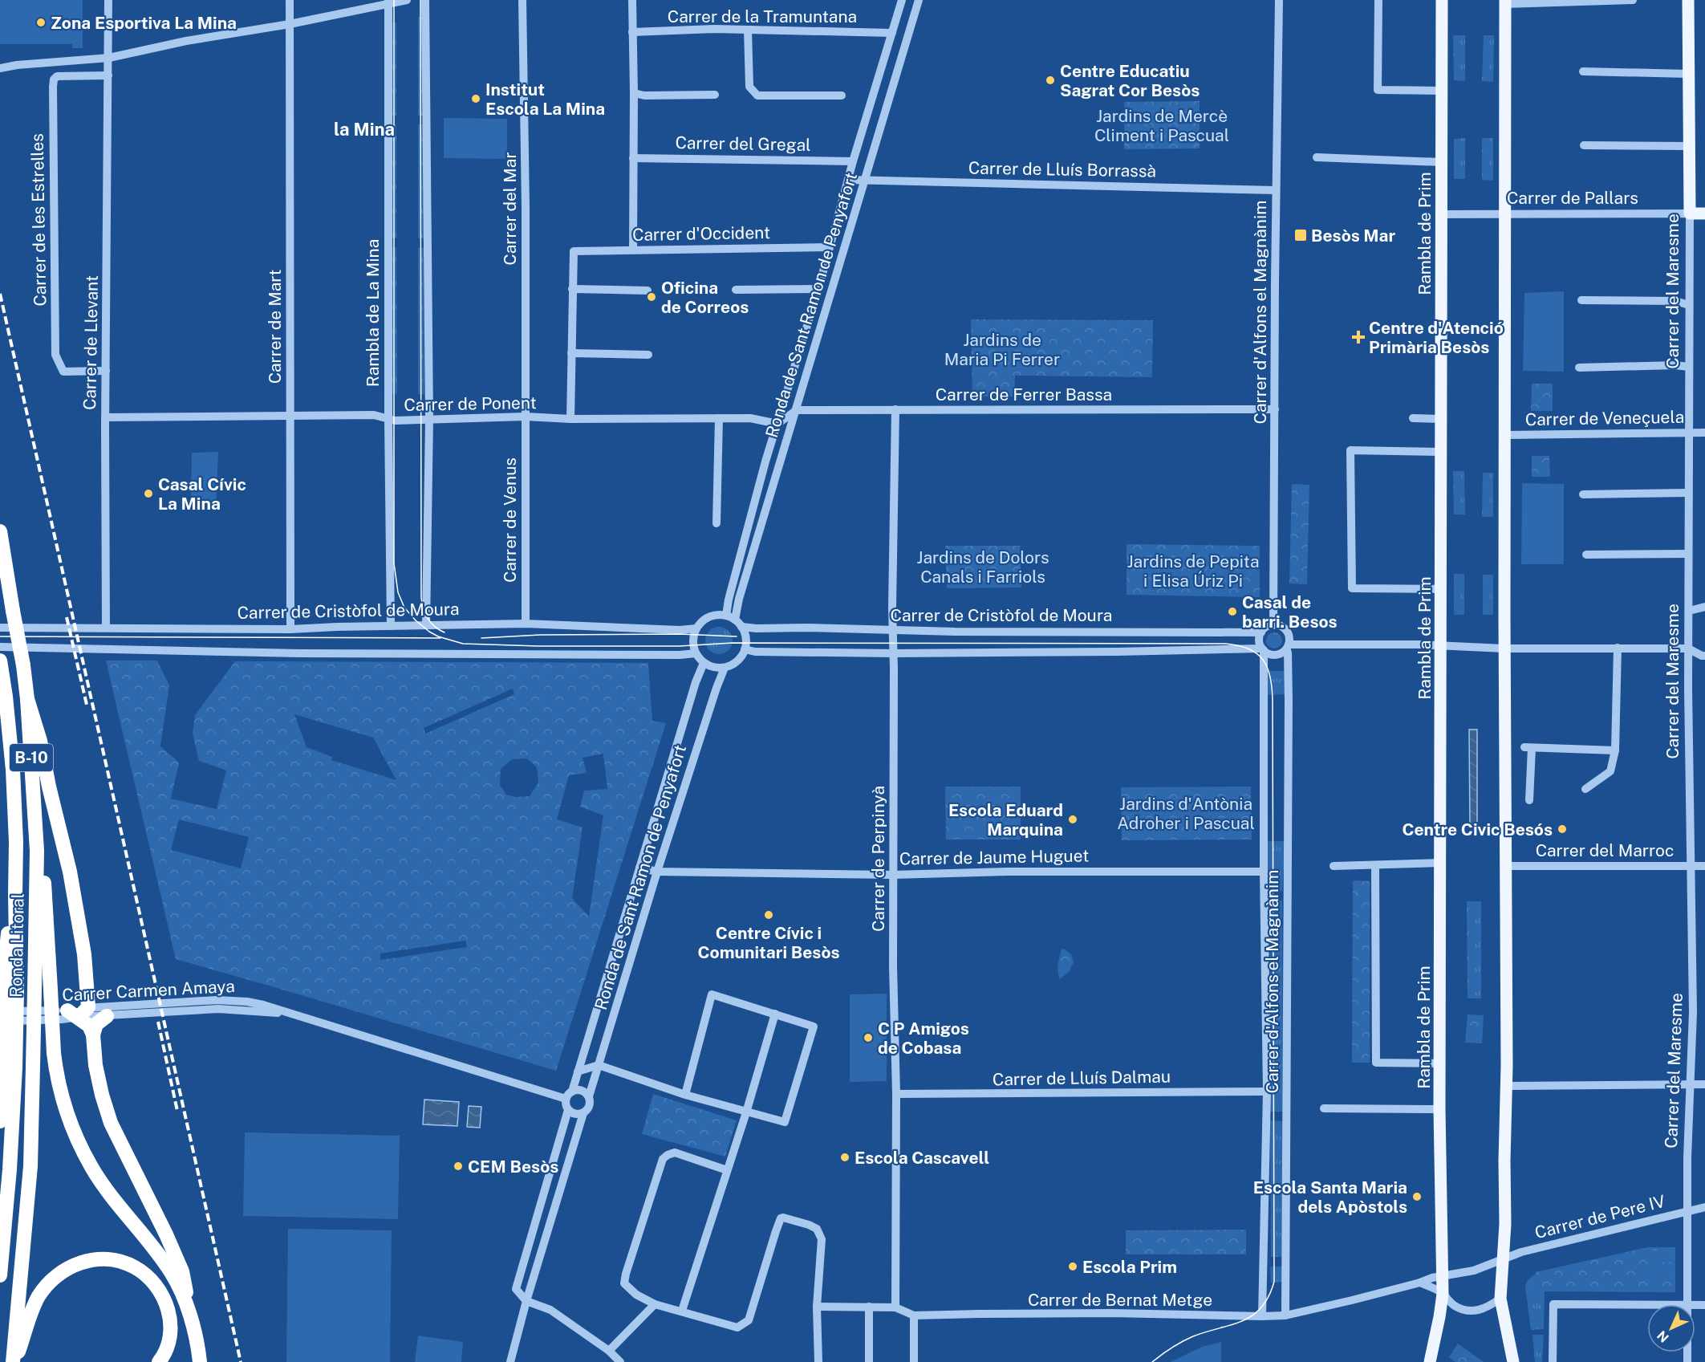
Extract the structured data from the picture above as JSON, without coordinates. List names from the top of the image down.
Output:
{
  "streets": {
    "highway": ["B-10", "Ronda Litoral"],
    "main road": ["Carrer de Pallars", "Rambla de Prim", "Carrer del Maresme"],
    "street": [
      "Carrer de la Tramuntana",
      "Carrer del Gregal",
      "Carrer de Lluís Borrassà",
      "Carrer del Mar",
      "Carrer de les Estrelles",
      "Carrer d'Occident",
      "Ronda de Sant Ramon de Penyafort",
      "Carrer d'Alfons el Magnànim",
      "Rambla de La Mina",
      "Carrer de Mart",
      "Carrer de Llevant",
      "Carrer de Ferrer Bassa",
      "Carrer de Ponent",
      "Carrer de Veneçuela",
      "Carrer de Venus",
      "Carrer de Cristòfol de Moura",
      "Carrer del Marroc",
      "Carrer de Jaume Huguet",
      "Carrer de Perpinyà",
      "Carrer Carmen Amaya",
      "Carrer de Lluís Dalmau",
      "Carrer de Pere IV",
      "Carrer de Bernat Metge"
    ]
  },
  "crossings": [
    ["Carrer de la Tramuntana", "Ronda de Sant Ramon de Penyafort"],
    ["Carrer del Gregal", "Ronda de Sant Ramon de Penyafort"],
    ["Carrer de Lluís Borrassà", "Ronda de Sant Ramon de Penyafort"],
    ["Carrer de Lluís Borrassà", "Carrer d'Alfons el Magnànim"],
    ["Carrer de Pallars", "Rambla de Prim"],
    ["Carrer de Pallars", "Carrer del Maresme"],
    ["Carrer del Mar", "Carrer de Ponent"],
    ["Carrer del Mar", "Carrer de Venus"],
    ["Carrer de les Estrelles", "Carrer de Llevant"],
    ["Carrer d'Occident", "Ronda de Sant Ramon de Penyafort"],
    ["Rambla de Prim", "Carrer de Bernat Metge"],
    ["Carrer del Maresme", "Carrer de Veneçuela"],
    ["Carrer del Maresme", "Carrer del Marroc"],
    ["Carrer del Maresme", "Carrer de Pere IV"],
    ["Ronda de Sant Ramon de Penyafort", "Carrer de Ferrer Bassa"],
    ["Ronda de Sant Ramon de Penyafort", "Carrer de Ponent"],
    ["Ronda de Sant Ramon de Penyafort", "Carrer de Cristòfol de Moura"],
    ["Ronda de Sant Ramon de Penyafort", "Carrer de Jaume Huguet"],
    ["Ronda de Sant Ramon de Penyafort", "Carrer Carmen Amaya"],
    ["Carrer d'Alfons el Magnànim", "Carrer de Ferrer Bassa"],
    ["Carrer d'Alfons el Magnànim", "Carrer de Cristòfol de Moura"],
    ["Carrer d'Alfons el Magnànim", "Carrer de Jaume Huguet"],
    ["Carrer d'Alfons el Magnànim", "Carrer de Lluís Dalmau"],
    ["Carrer d'Alfons el Magnànim", "Carrer de Bernat Metge"],
    ["Rambla de La Mina", "Carrer de Ponent"],
    ["Rambla de La Mina", "Carrer de Cristòfol de Moura"],
    ["Carrer de Mart", "Carrer de Ponent"],
    ["Carrer de Mart", "Carrer de Cristòfol de Moura"],
    ["Carrer de Llevant", "Carrer de Ponent"],
    ["Carrer de Llevant", "Carrer de Cristòfol de Moura"],
    ["Carrer de Ferrer Bassa", "Carrer de Perpinyà"],
    ["Carrer de Ponent", "Carrer de Venus"],
    ["Carrer de Venus", "Carrer de Cristòfol de Moura"],
    ["Carrer de Cristòfol de Moura", "Carrer de Perpinyà"],
    ["Carrer de Jaume Huguet", "Carrer de Perpinyà"],
    ["Carrer de Perpinyà", "Carrer de Lluís Dalmau"],
    ["Carrer de Perpinyà", "Carrer de Bernat Metge"]
  ],
  "districts": ["la Mina"],
  "parks": [
    "Jardins de Mercè Climent i Pascual",
    "Jardins de Maria Pi Ferrer",
    "Jardins de Dolors Canals i Farriols",
    "Jardins de Pepita i Elisa Úriz Pi",
    "Jardins d'Antònia Adroher i Pascual"
  ],
  "places": {
    "other": [
      "Zona Esportiva La Mina",
      "Centre Educatiu Sagrat Cor Besòs",
      "Institut Escola La Mina",
      "Oficina de Correos",
      "Casal Cívic La Mina",
      "Casal de barri. Besos",
      "Escola Eduard Marquina",
      "Centre Civic Besós",
      "Centre Cívic i Comunitari Besòs",
      "C P Amigos de Cobasa",
      "Escola Cascavell",
      "CEM Besòs",
      "Escola Santa Maria dels Apòstols",
      "Escola Prim"
    ],
    "transit": ["Besòs Mar"],
    "health": ["Centre d'Atenció Primària Besòs"]
  },
  "north": "bottom left"
}
